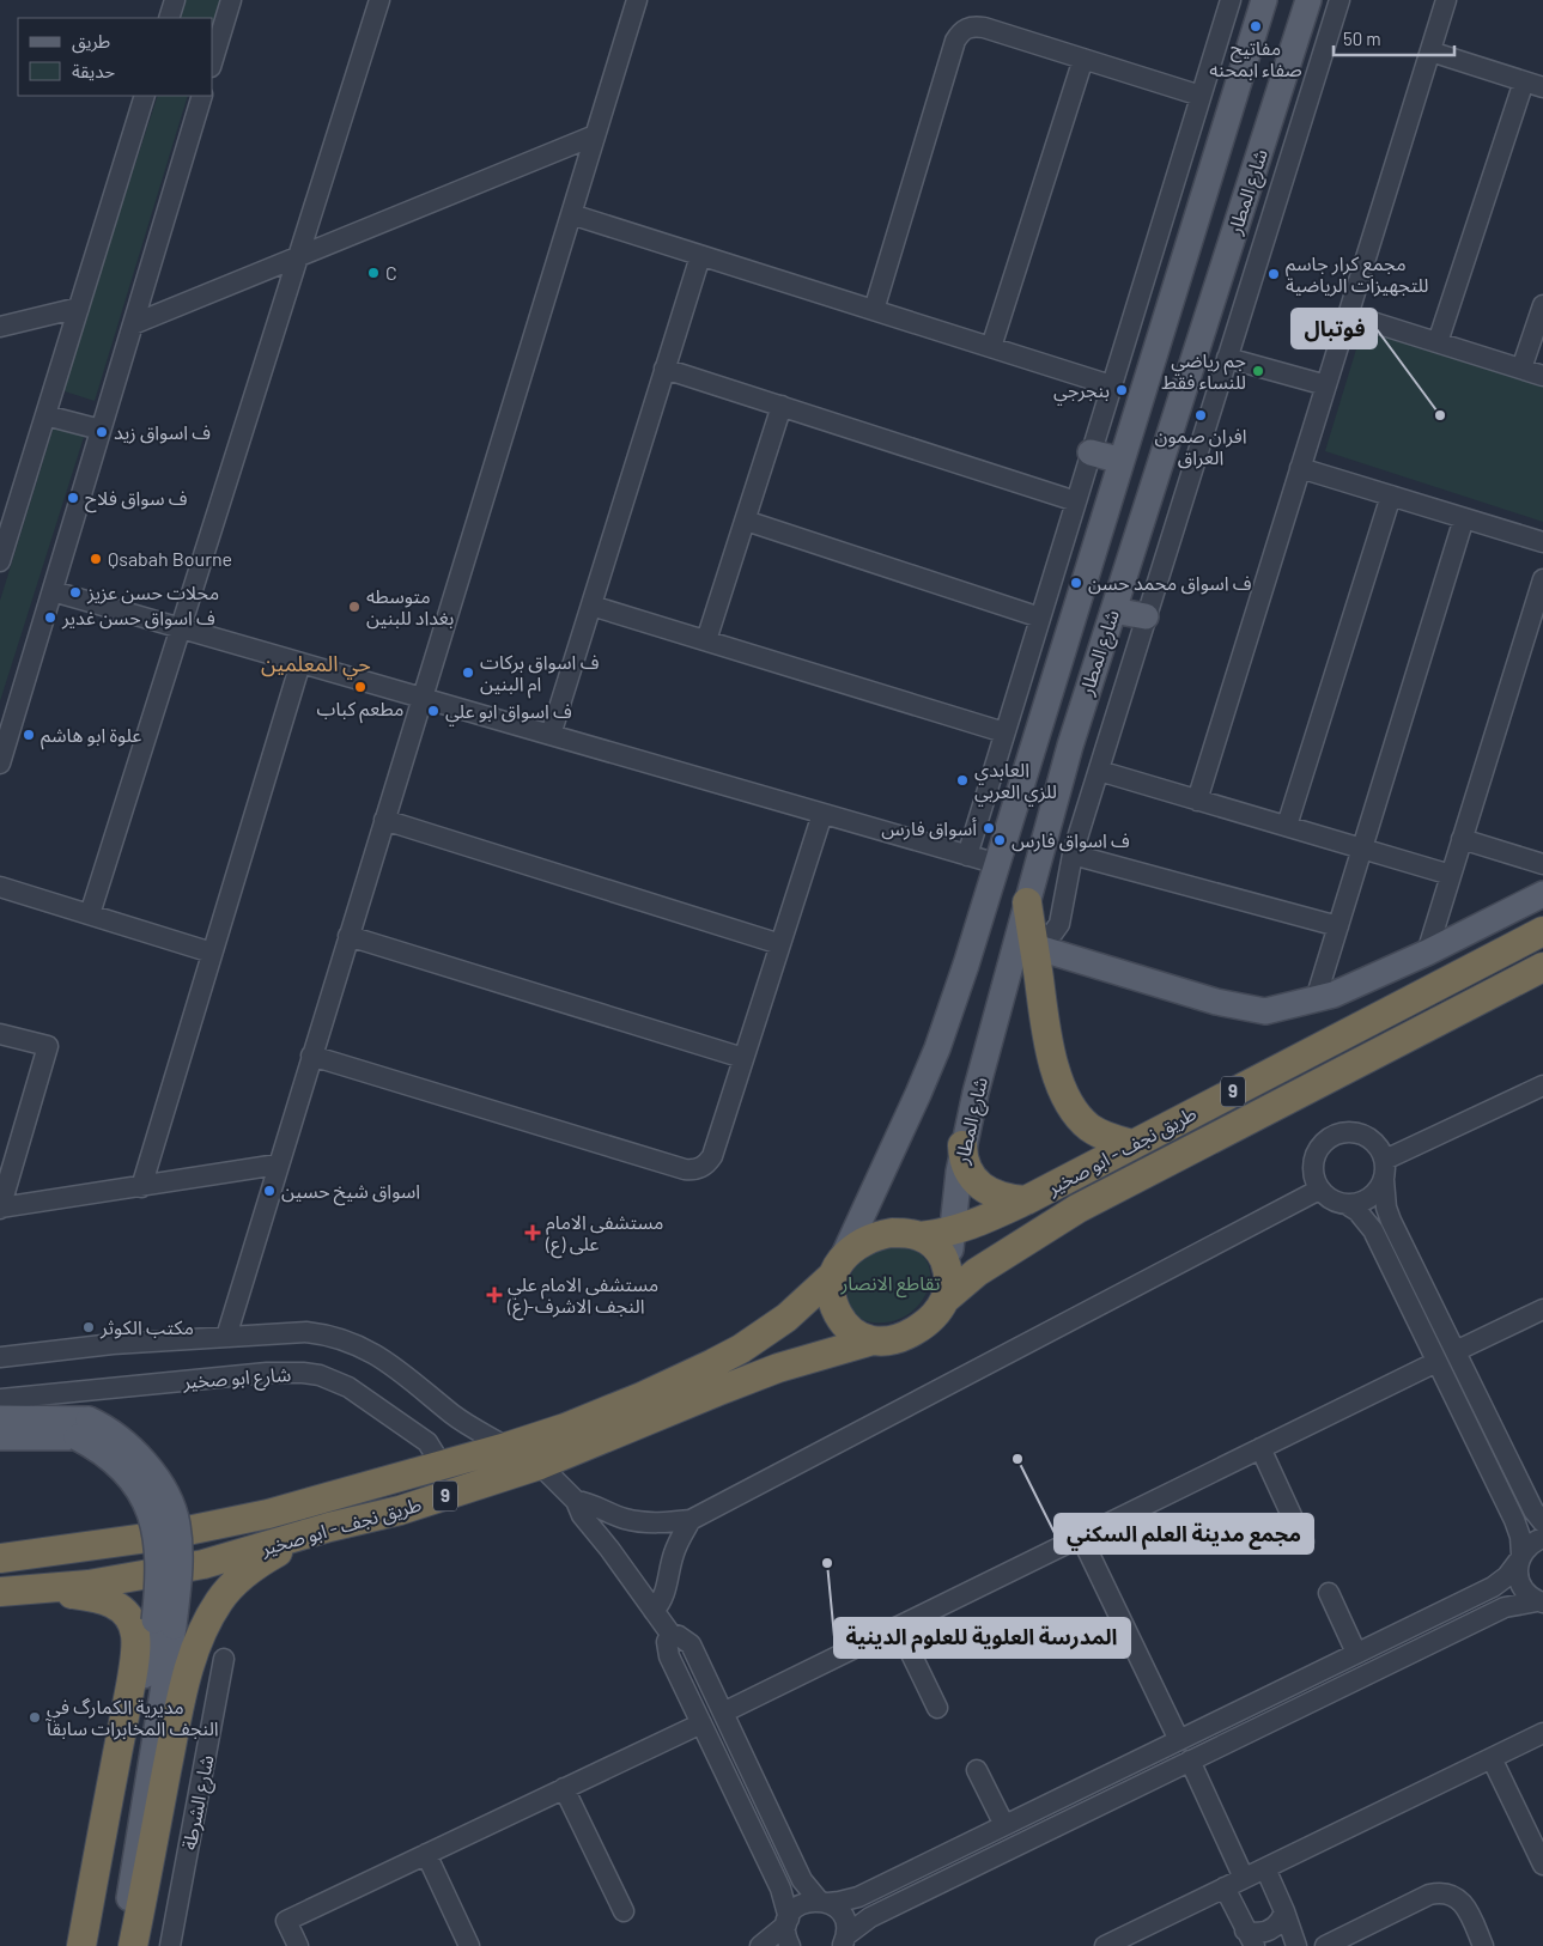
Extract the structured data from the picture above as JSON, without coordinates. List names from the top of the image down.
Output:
{
  "streets": {
    "highway": ["9", "طريق نجف - ابو صخير"],
    "main road": ["شارع المطار"],
    "street": ["شارع ابو صخير", "شارع الشرطة"]
  },
  "crossings": [
    ["شارع المطار", "9"],
    ["شارع المطار", "طريق نجف - ابو صخير"],
    ["9", "طريق نجف - ابو صخير"],
    ["9", "شارع ابو صخير"]
  ],
  "districts": ["حي المعلمين"],
  "parks": ["تقاطع الانصار"],
  "places": {
    "other": [
      "مفاتيح صفاء ابمحنه",
      "C",
      "مجمع كرار جاسم للتجهيزات الرياضية",
      "جم رياضي للنساء فقط",
      "بنجرجي",
      "افران صمون العراق",
      "فوتبال",
      "ف اسواق زيد",
      "ف سواق فلاح",
      "Qsabah Bourne",
      "ف اسواق محمد حسن",
      "محلات حسن عزيز",
      "متوسطه بغداد للبنين",
      "ف اسواق حسن غدير",
      "ف اسواق بركات ام البنين",
      "مطعم كباب",
      "ف اسواق ابو علي",
      "علوة ابو هاشم",
      "العابدي للزي العربي",
      "أسواق فارس",
      "ف اسواق فارس",
      "اسواق شيخ حسين",
      "مكتب الكوثر",
      "مجمع مدينة العلم السكني",
      "المدرسة العلوية للعلوم الدينية",
      "مديرية الكمارگ في النجف المخابرات سابقآ"
    ],
    "health": ["مستشفی الامام علی (ع)", "مستشفى الامام علي (ع)-النجف الاشرف"]
  },
  "legend": ["طريق", "حديقة"],
  "scale_bar": "50 m"
}
